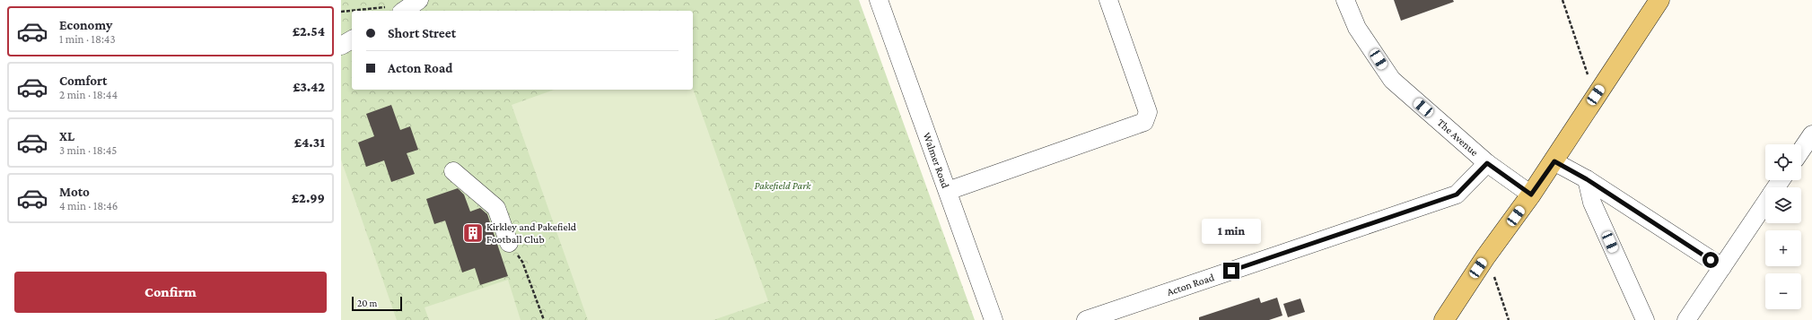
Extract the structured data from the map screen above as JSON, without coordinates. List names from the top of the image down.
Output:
{
  "streets": {
    "street": ["The Avenue", "Walmer Road", "Acton Road"]
  },
  "crossings": [
    ["The Avenue", "Acton Road"]
  ],
  "parks": ["Pakefield Park"],
  "places": {
    "building": ["Kirkley and Pakefield Football Club"]
  },
  "scale_bar": "20 m",
  "page": {
    "list": [
      {
        "name": "Economy",
        "note": "1 min · 18:43",
        "value": "£2.54"
      },
      {
        "name": "Comfort",
        "note": "2 min · 18:44",
        "value": "£3.42"
      },
      {
        "name": "XL",
        "note": "3 min · 18:45",
        "value": "£4.31"
      },
      {
        "name": "Moto",
        "note": "4 min · 18:46",
        "value": "£2.99"
      }
    ],
    "banner": ["Short Street", "Acton Road"],
    "map_buttons": ["+", "−"],
    "bubble": "1 min",
    "buttons": "Confirm",
    "scale": "20 m"
  }
}
